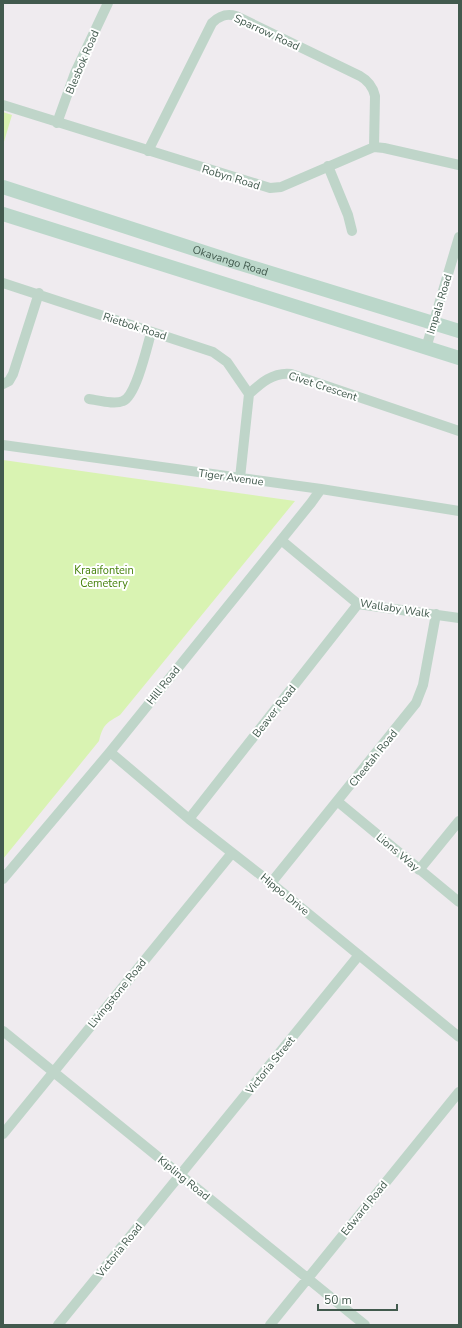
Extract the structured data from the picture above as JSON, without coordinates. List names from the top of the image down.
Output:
{
  "streets": {
    "main road": ["Okavango Road"],
    "street": [
      "Sparrow Road",
      "Blesbok Road",
      "Robyn Road",
      "Impala Road",
      "Rietbok Road",
      "Civet Crescent",
      "Tiger Avenue",
      "Wallaby Walk",
      "Hill Road",
      "Beaver Road",
      "Cheetah Road",
      "Lions Way",
      "Hippo Drive",
      "Livingstone Road",
      "Victoria Street",
      "Kipling Road",
      "Edward Road",
      "Victoria Road"
    ]
  },
  "crossings": [
    ["Sparrow Road", "Robyn Road"],
    ["Blesbok Road", "Robyn Road"],
    ["Okavango Road", "Impala Road"],
    ["Rietbok Road", "Civet Crescent"],
    ["Tiger Avenue", "Hill Road"],
    ["Wallaby Walk", "Hill Road"],
    ["Wallaby Walk", "Beaver Road"],
    ["Wallaby Walk", "Cheetah Road"],
    ["Hill Road", "Hippo Drive"],
    ["Beaver Road", "Hippo Drive"],
    ["Cheetah Road", "Lions Way"],
    ["Cheetah Road", "Hippo Drive"],
    ["Hippo Drive", "Livingstone Road"],
    ["Hippo Drive", "Victoria Street"],
    ["Livingstone Road", "Kipling Road"],
    ["Victoria Street", "Kipling Road"],
    ["Victoria Street", "Victoria Road"],
    ["Kipling Road", "Edward Road"],
    ["Kipling Road", "Victoria Road"]
  ],
  "parks": ["Kraaifontein Cemetery"],
  "scale_bar": "50 m"
}
